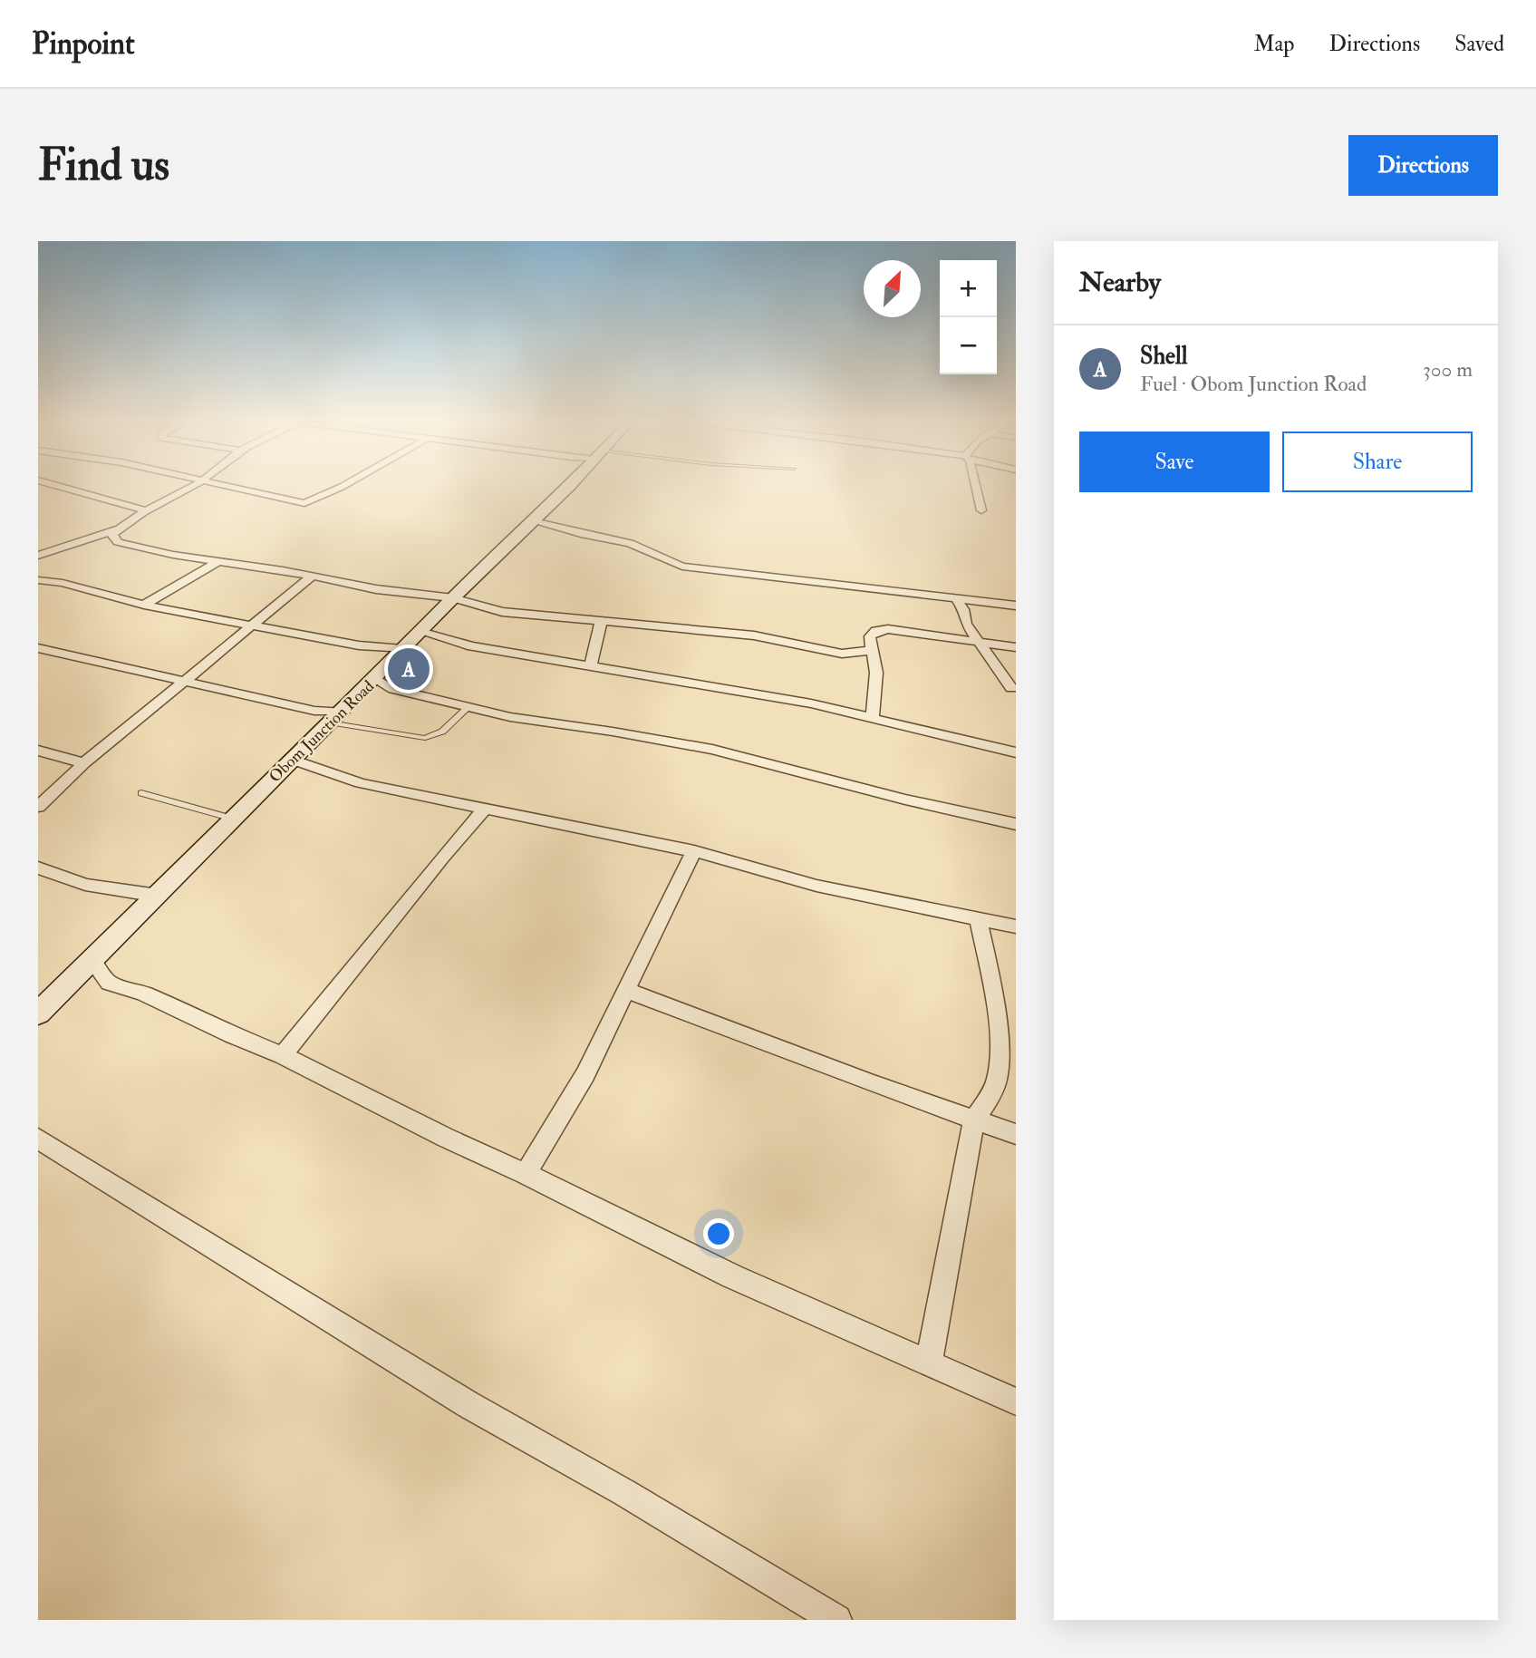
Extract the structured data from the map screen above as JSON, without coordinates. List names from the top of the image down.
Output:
{
  "streets": {
    "main road": ["Obom Junction Road"]
  },
  "north": "top right",
  "page": {
    "header": "Pinpoint",
    "nav": ["Map", "Directions", "Saved"],
    "buttons": [
      "Directions",
      ["Save", "Share"]
    ],
    "title": "Find us",
    "heading": "Nearby",
    "map_buttons": ["+", "−"],
    "list": [
      {
        "mark": "A",
        "name": "Shell",
        "note": "Fuel · Obom Junction Road",
        "value": "300 m"
      }
    ],
    "pins": "A"
  }
}
